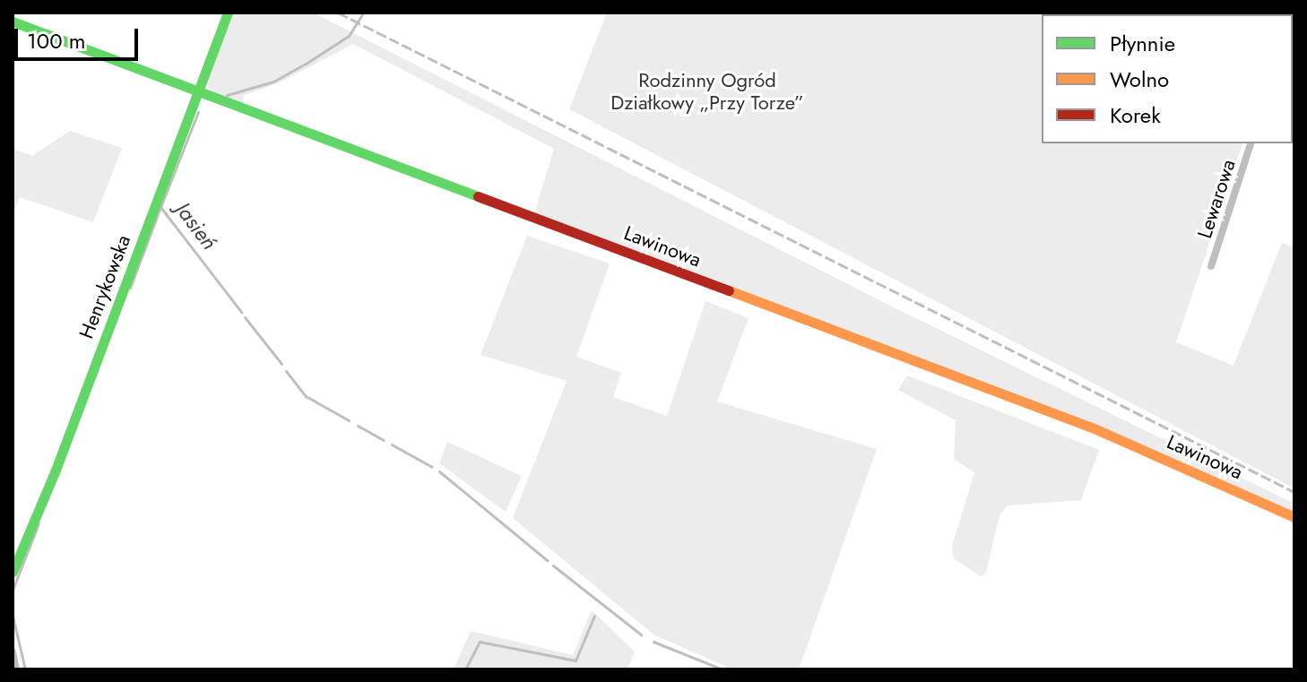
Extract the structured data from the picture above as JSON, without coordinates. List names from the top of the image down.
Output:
{
  "streets": {
    "street": ["Lewarowa", "Lawinowa", "Henrykowska"]
  },
  "crossings": [
    ["Lawinowa", "Henrykowska"]
  ],
  "water": ["Jasień"],
  "parks": ["Rodzinny Ogród Działkowy „Przy Torze”"],
  "legend": ["Płynnie", "Wolno", "Korek"],
  "scale_bar": "100 m"
}
